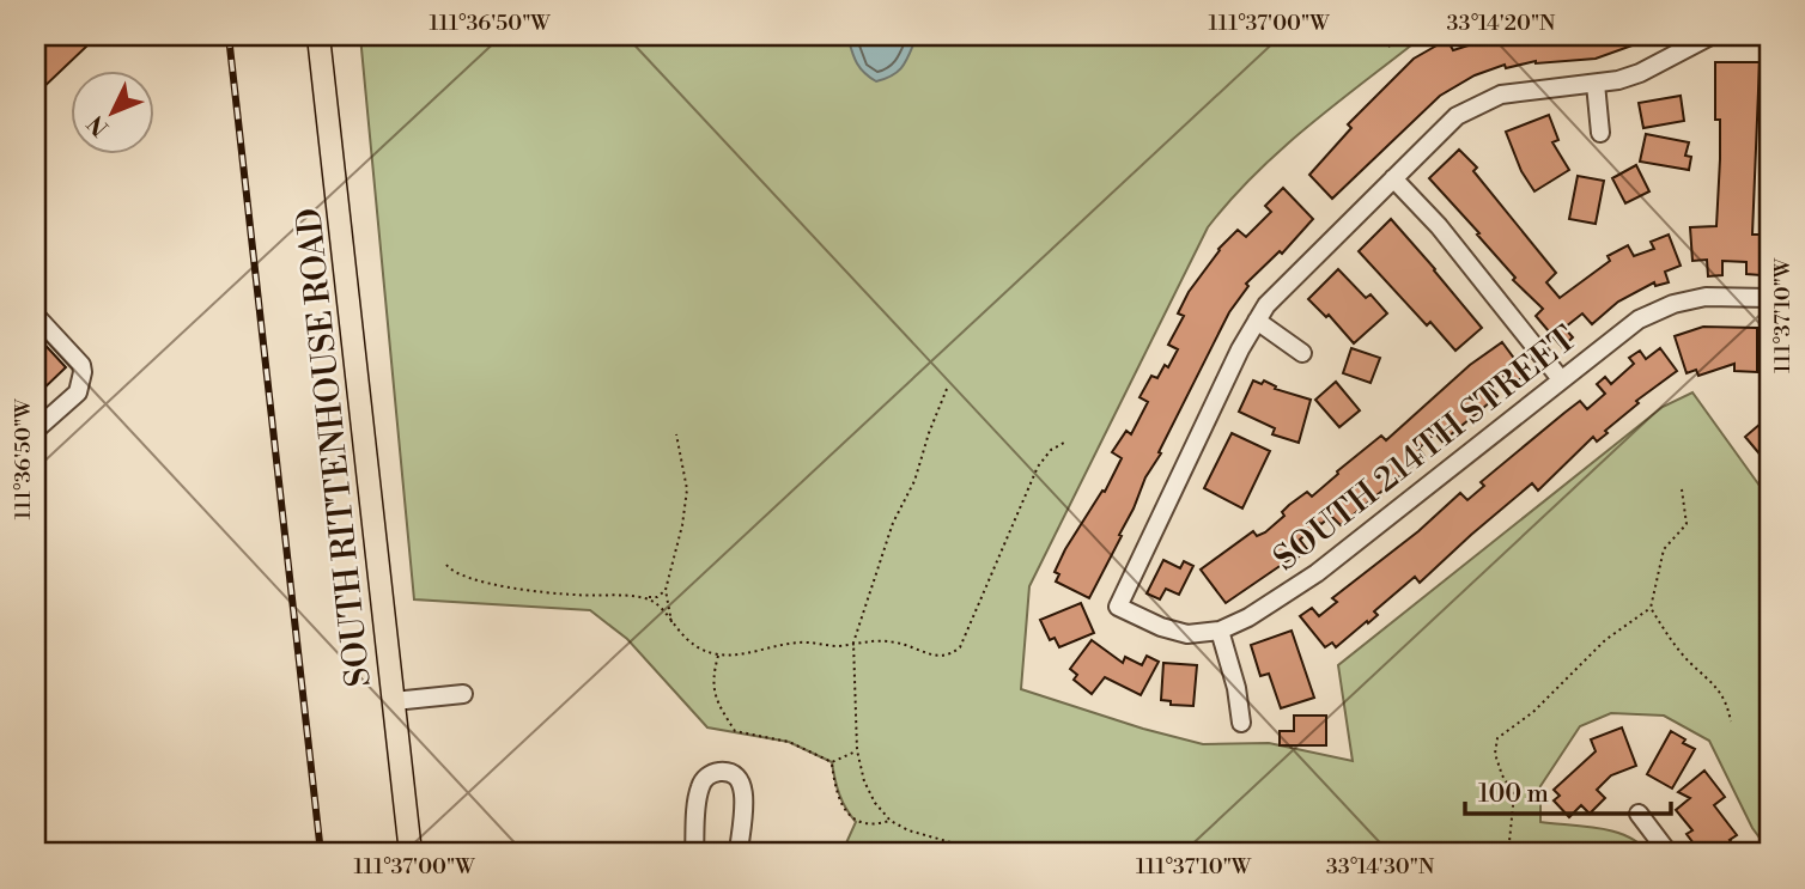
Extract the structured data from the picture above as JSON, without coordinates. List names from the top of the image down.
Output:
{
  "streets": {
    "main road": ["SOUTH RITTENHOUSE ROAD"],
    "street": ["SOUTH 214TH STREET"]
  },
  "scale_bar": "100 m",
  "north": "bottom left",
  "coordinates": [
    "111°36'50\"W",
    "111°37'00\"W",
    "33°14'20\"N",
    "111°37'10\"W",
    "33°14'30\"N"
  ]
}
